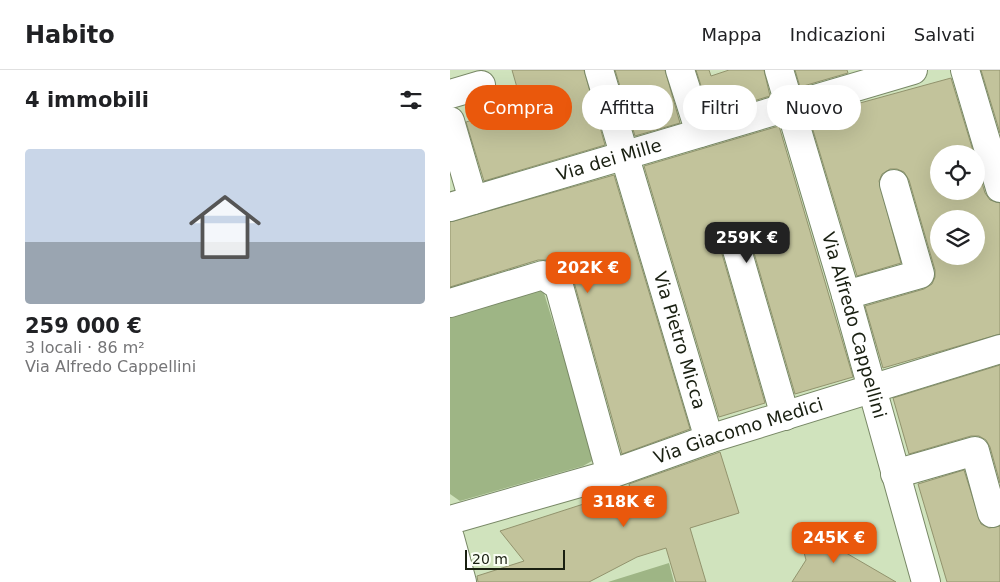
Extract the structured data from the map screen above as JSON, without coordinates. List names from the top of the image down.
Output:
{
  "streets": {
    "street": [
      "Via dei Mille",
      "Via Alfredo Cappellini",
      "Via Pietro Micca",
      "Via Giacomo Medici"
    ]
  },
  "crossings": [
    ["Via dei Mille", "Via Pietro Micca"],
    ["Via Alfredo Cappellini", "Via Giacomo Medici"],
    ["Via Pietro Micca", "Via Giacomo Medici"]
  ],
  "scale_bar": "20 m",
  "page": {
    "header": "Habito",
    "nav": ["Mappa", "Indicazioni", "Salvati"],
    "heading": "4 immobili",
    "chip": [
      "Compra",
      "Affitta",
      "Filtri",
      "Nuovo"
    ],
    "list": [
      {
        "name": "259 000 €",
        "note": "3 locali · 86 m² · Via Alfredo Cappellini"
      }
    ],
    "price": [
      "259K €",
      "202K €",
      "318K €",
      "245K €"
    ],
    "scale": "20 m"
  }
}
